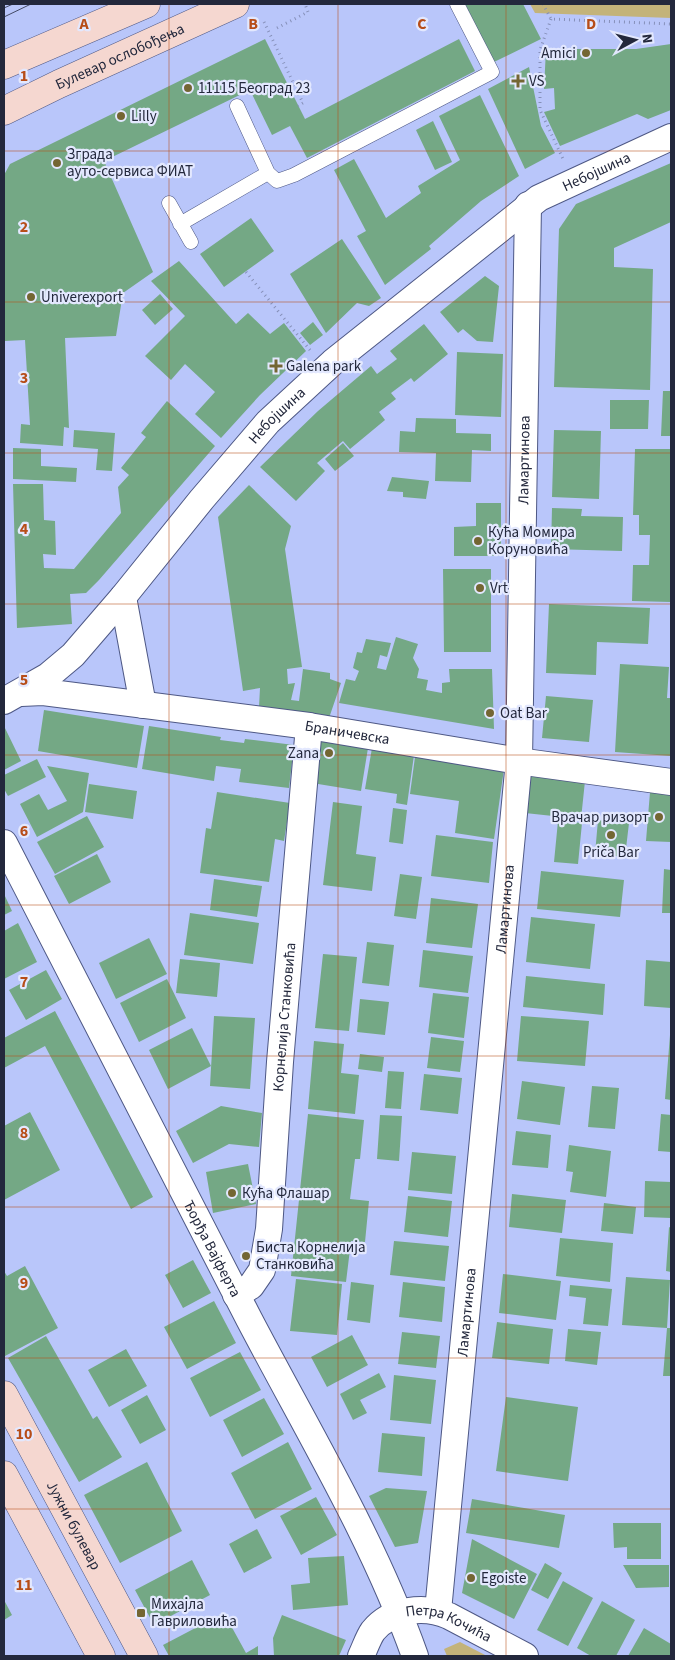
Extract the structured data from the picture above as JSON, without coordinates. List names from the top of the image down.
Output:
{
  "streets": {
    "main road": ["Булевар ослобођења", "Јужни булевар"],
    "street": [
      "Небојшина",
      "Ламартинова",
      "Браничевска",
      "Корнелија Станковића",
      "Ђорђа Вајферта",
      "Петра Кочића"
    ]
  },
  "crossings": [
    ["Небојшина", "Ламартинова"],
    ["Небојшина", "Браничевска"],
    ["Ламартинова", "Браничевска"],
    ["Ламартинова", "Петра Кочића"],
    ["Браничевска", "Корнелија Станковића"],
    ["Корнелија Станковића", "Ђорђа Вајферта"],
    ["Ђорђа Вајферта", "Петра Кочића"]
  ],
  "places": {
    "other": [
      "Amici",
      "11115 Београд 23",
      "Lilly",
      "Зграда ауто-сервиса ФИАТ",
      "Univerexport",
      "Кућа Момира Коруновића",
      "Vrt",
      "Oat Bar",
      "Zana",
      "Врачар ризорт",
      "Priča Bar",
      "Кућа Флашар",
      "Биста Корнелија Станковића",
      "Egoiste"
    ],
    "health": ["VS", "Galena park"],
    "transit": ["Михајла Гавриловића"]
  },
  "north": "right",
  "grid": {
    "columns": [
      "A",
      "B",
      "C",
      "D"
    ],
    "rows": [
      "1",
      "2",
      "3",
      "4",
      "5",
      "6",
      "7",
      "8",
      "9",
      "10",
      "11"
    ]
  }
}
